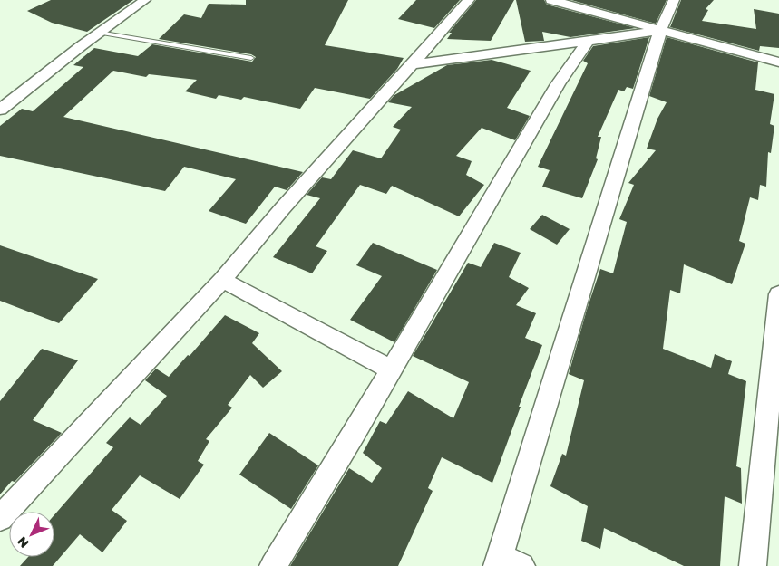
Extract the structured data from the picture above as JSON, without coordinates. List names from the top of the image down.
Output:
{
  "north": "bottom left"
}
